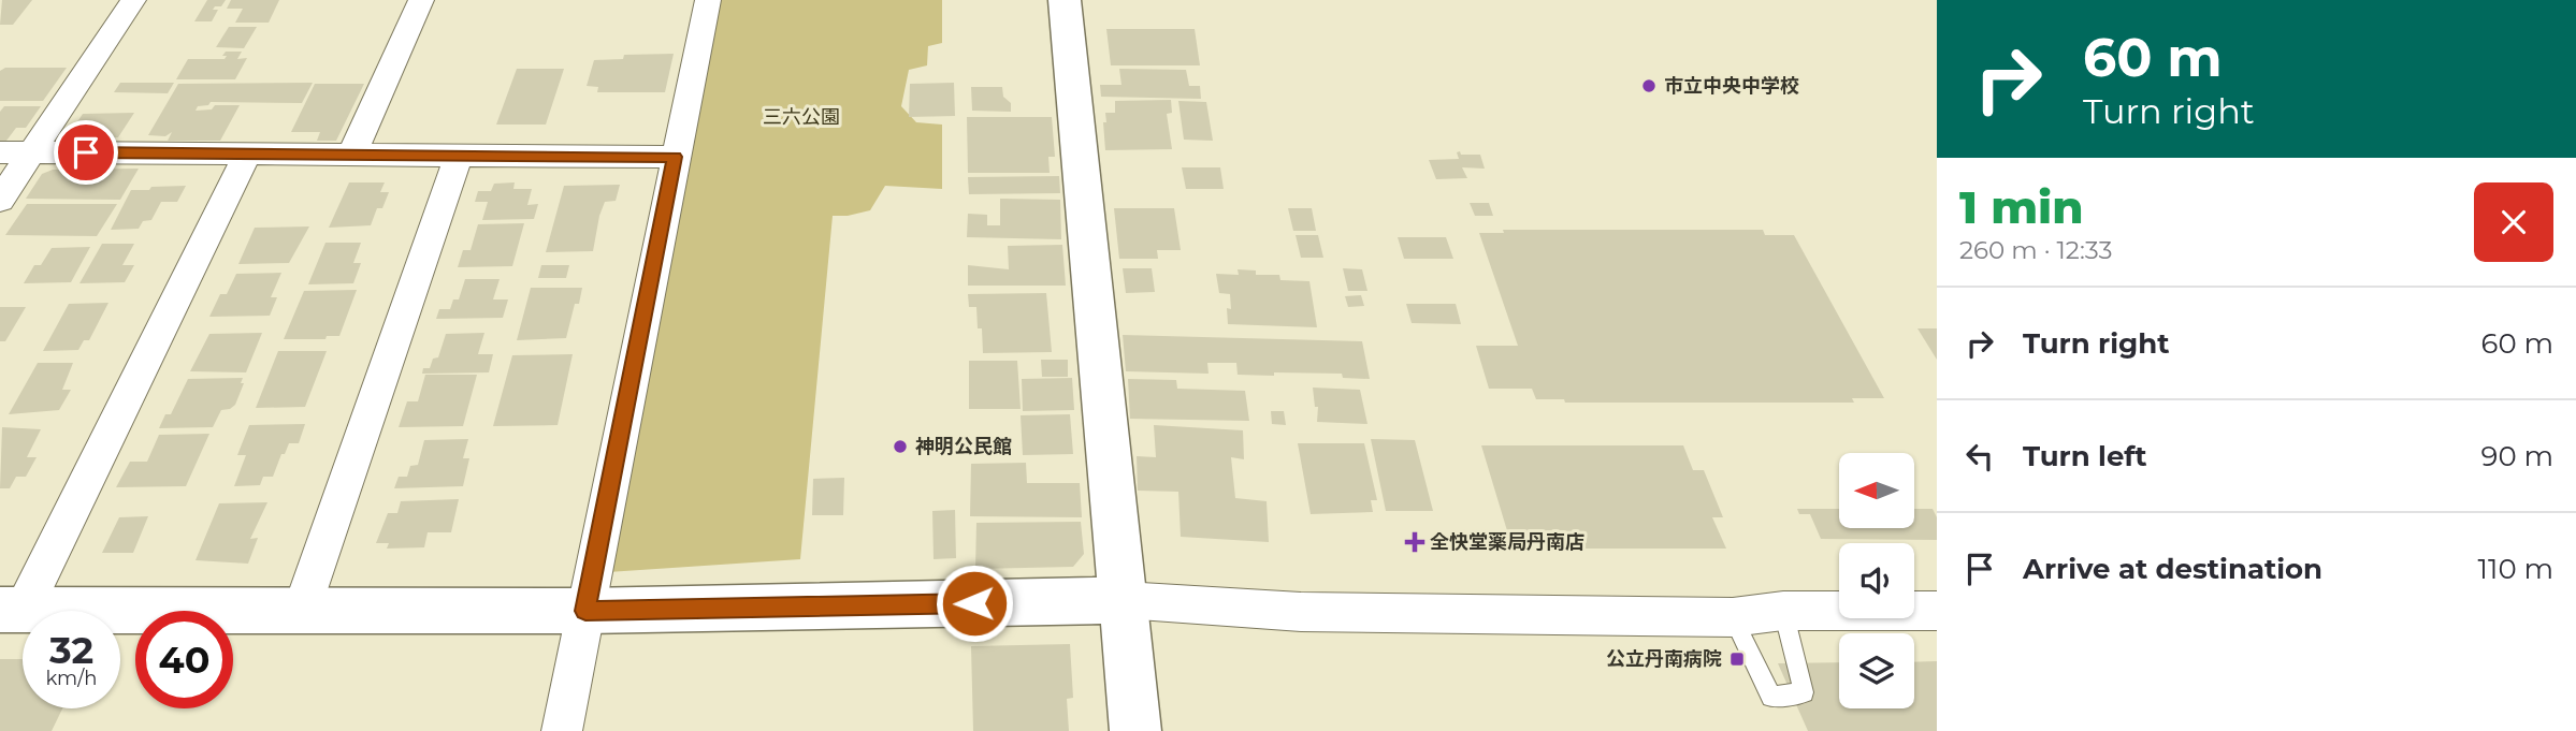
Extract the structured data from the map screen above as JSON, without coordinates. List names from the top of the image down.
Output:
{
  "parks": ["三六公園"],
  "places": {
    "other": ["市立中央中学校", "神明公民館"],
    "health": ["全快堂薬局丹南店"],
    "transit": ["公立丹南病院"]
  },
  "north": "left",
  "page": {
    "turn": ["60 m", "Turn right"],
    "heading": ["1 min", "260 m · 12:33"],
    "list": [
      {
        "name": "Turn right",
        "value": "60 m"
      },
      {
        "name": "Turn left",
        "value": "90 m"
      },
      {
        "name": "Arrive at destination",
        "value": "110 m"
      }
    ],
    "speed": "32 km/h",
    "limit": "40"
  }
}
